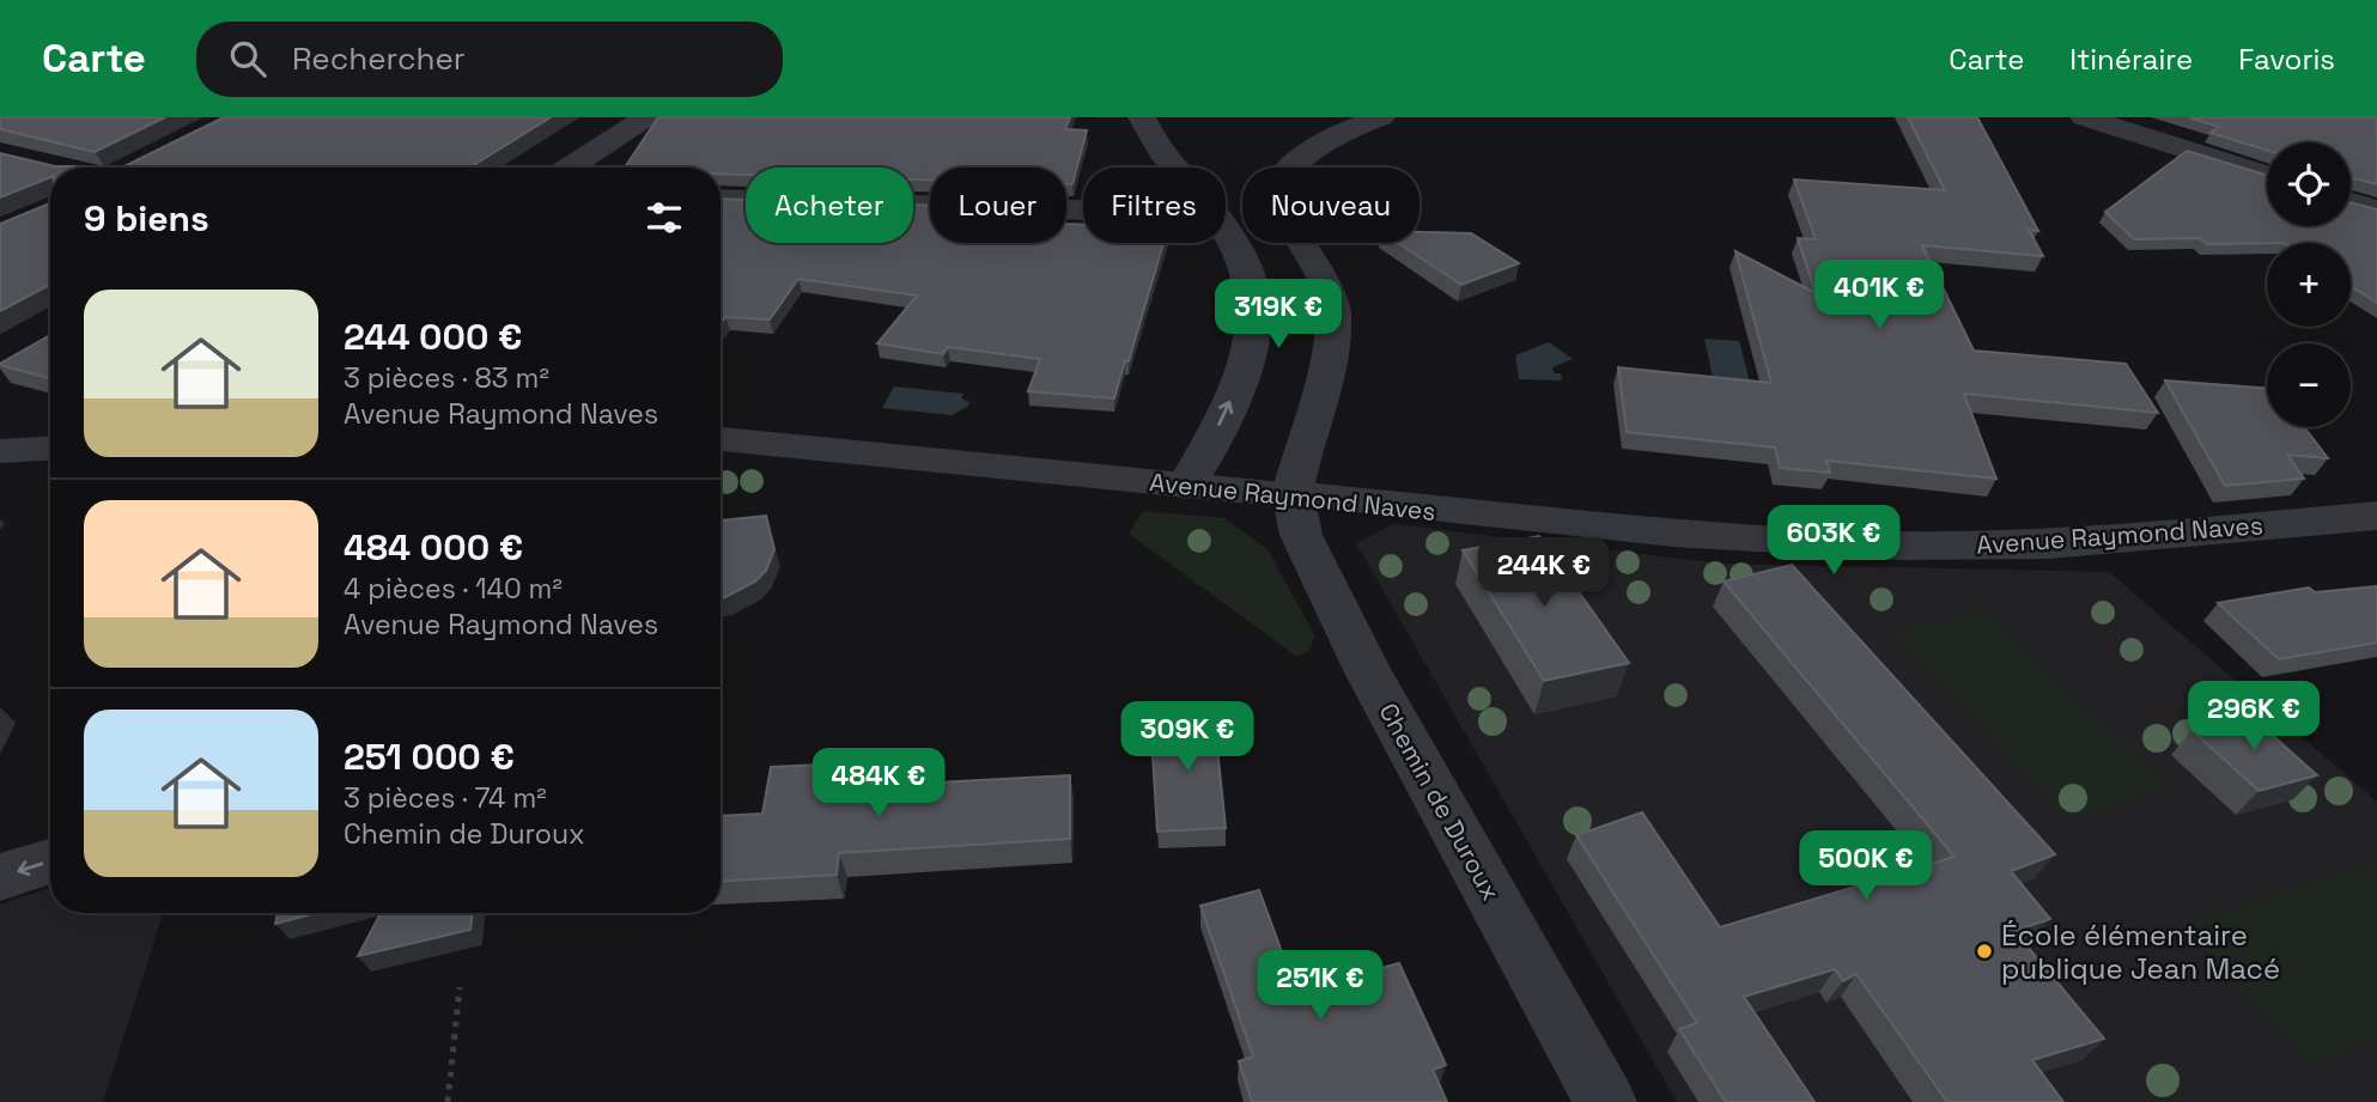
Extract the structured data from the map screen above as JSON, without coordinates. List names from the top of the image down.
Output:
{
  "streets": {
    "street": ["Avenue Raymond Naves", "Chemin de Duroux"]
  },
  "crossings": [
    ["Avenue Raymond Naves", "Chemin de Duroux"]
  ],
  "places": ["École élémentaire publique Jean Macé"],
  "page": {
    "header": "Carte",
    "search": "Rechercher",
    "nav": ["Carte", "Itinéraire", "Favoris"],
    "map_buttons": ["+", "−"],
    "chip": [
      "Acheter",
      "Louer",
      "Filtres",
      "Nouveau"
    ],
    "heading": "9 biens",
    "price": [
      "401K €",
      "319K €",
      "603K €",
      "244K €",
      "296K €",
      "309K €",
      "484K €",
      "500K €",
      "251K €"
    ],
    "list": [
      {
        "name": "244 000 €",
        "note": "3 pièces · 83 m² · Avenue Raymond Naves"
      },
      {
        "name": "484 000 €",
        "note": "4 pièces · 140 m² · Avenue Raymond Naves"
      },
      {
        "name": "251 000 €",
        "note": "3 pièces · 74 m² · Chemin de Duroux"
      }
    ]
  }
}
